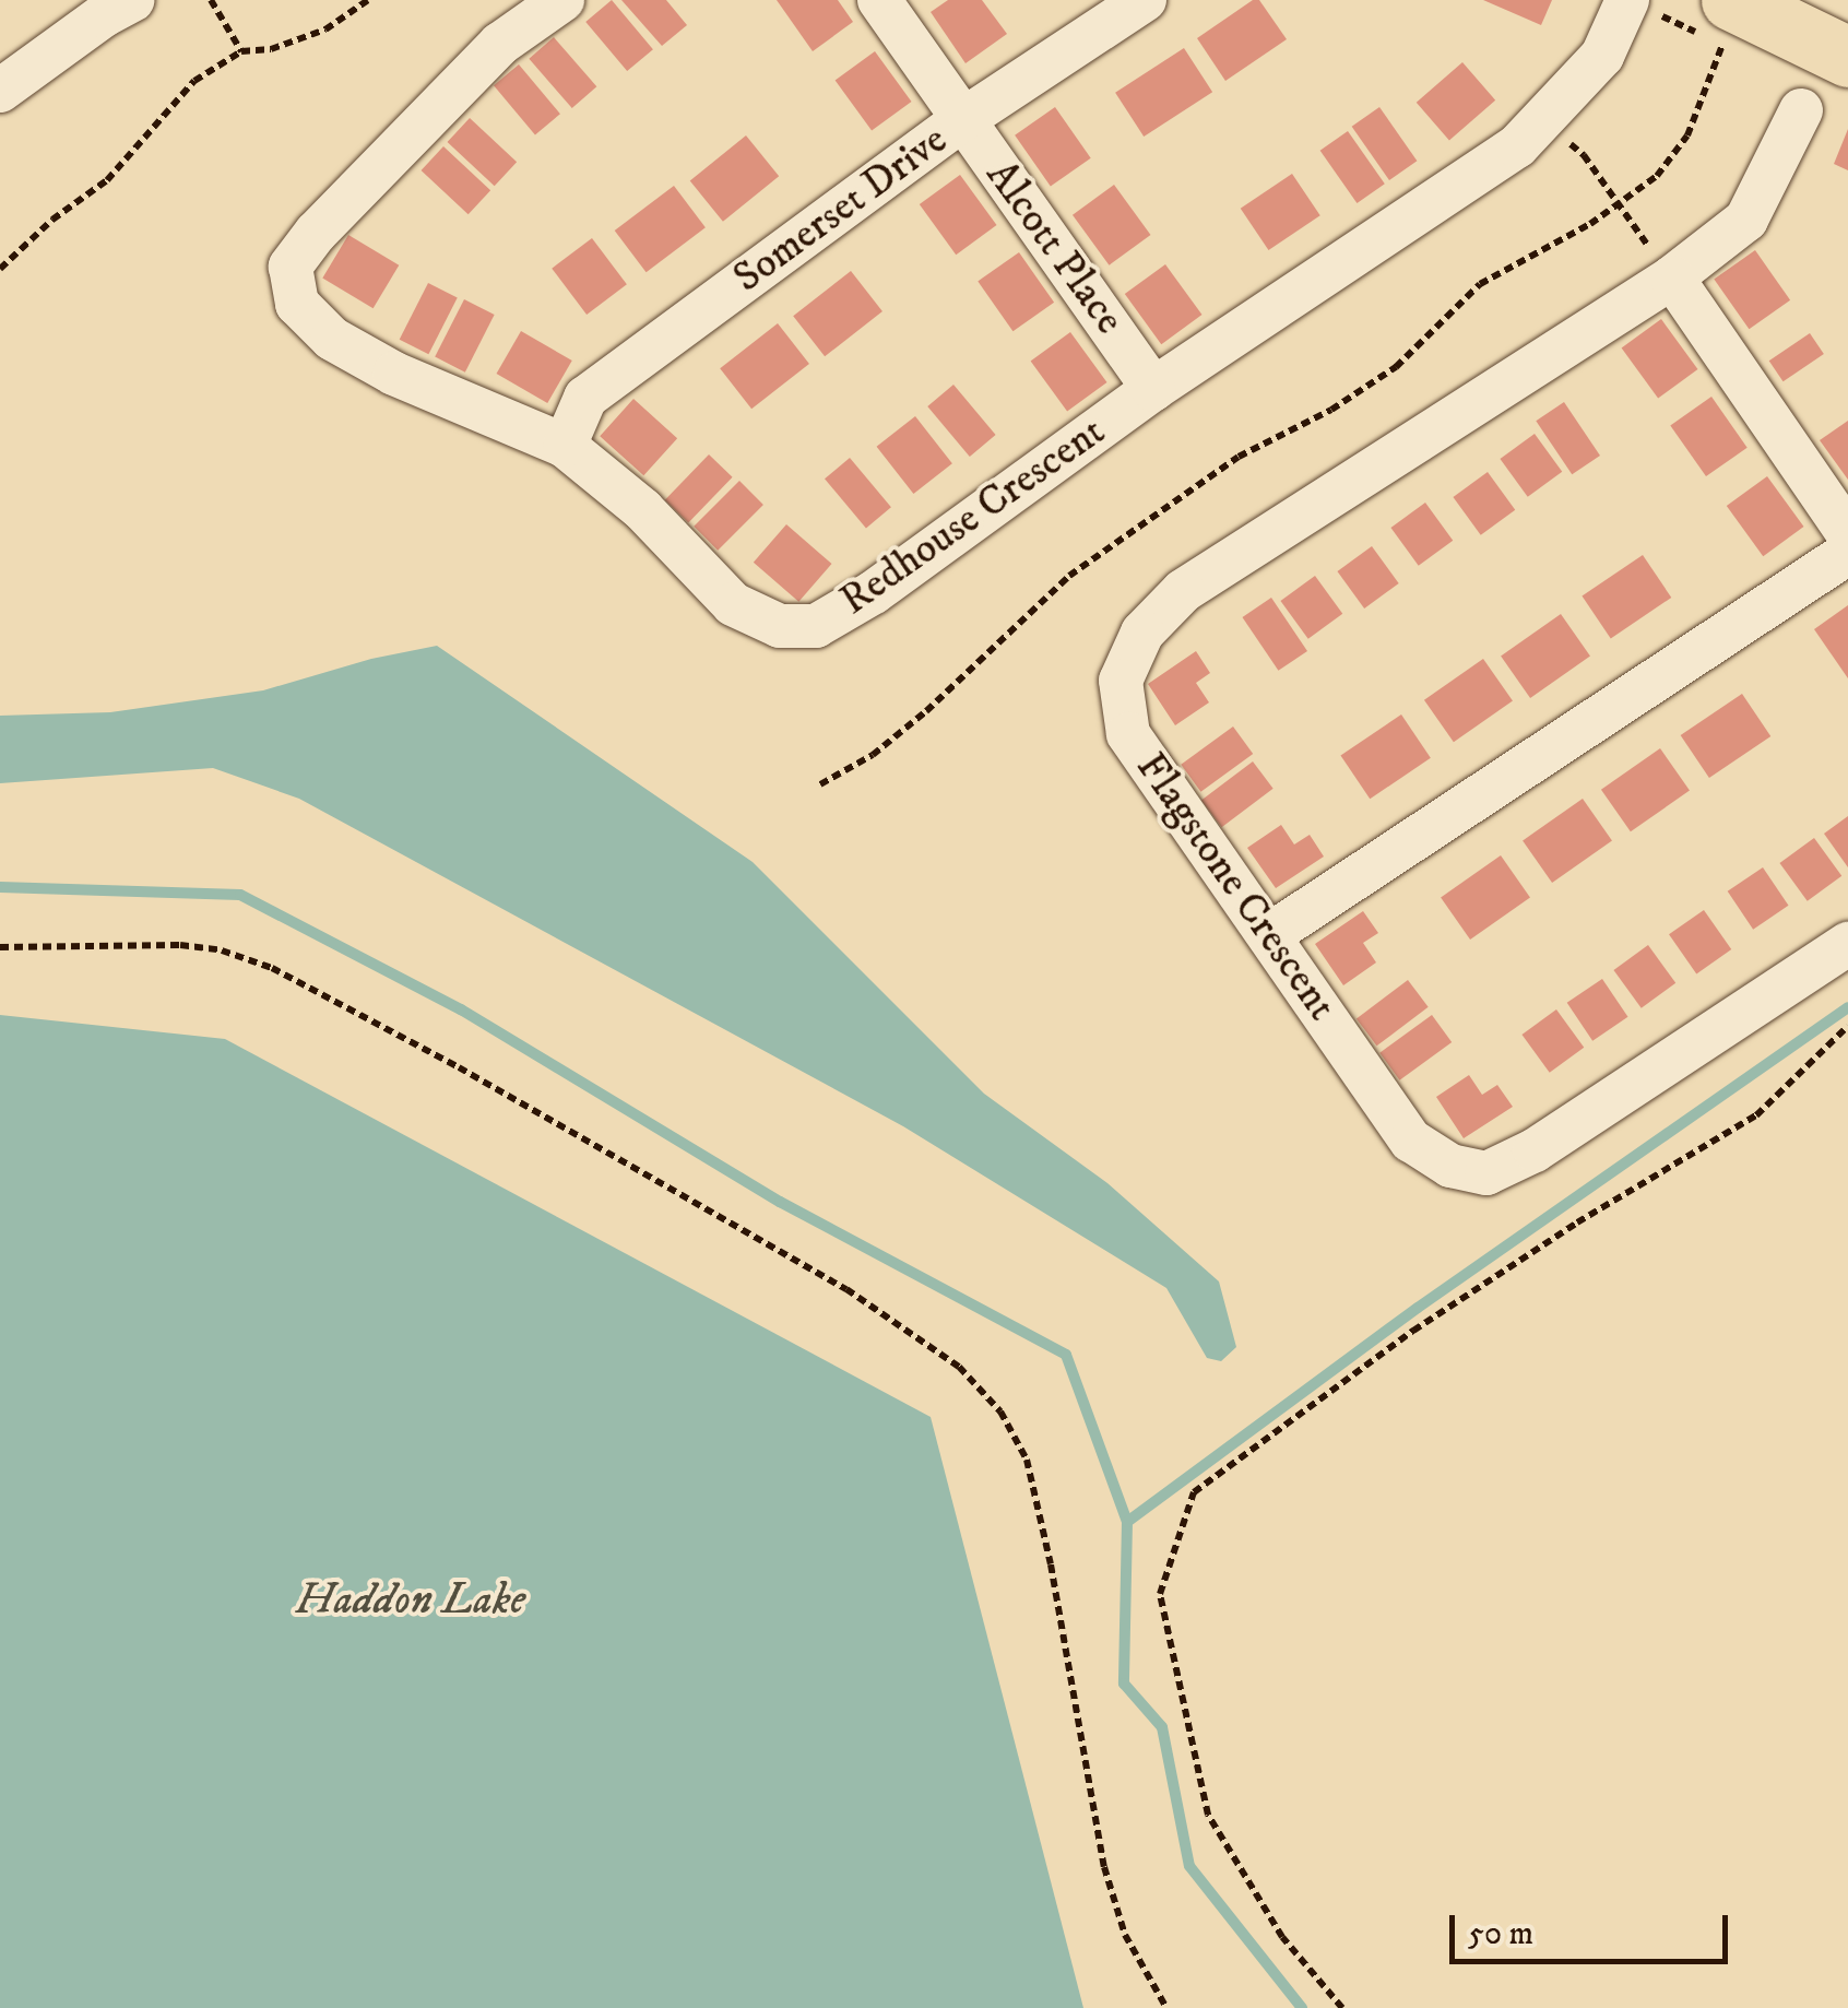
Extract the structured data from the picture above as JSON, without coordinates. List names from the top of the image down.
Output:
{
  "streets": {
    "street": [
      "Somerset Drive",
      "Alcott Place",
      "Redhouse Crescent",
      "Flagstone Crescent"
    ]
  },
  "crossings": [
    ["Somerset Drive", "Alcott Place"],
    ["Somerset Drive", "Redhouse Crescent"],
    ["Alcott Place", "Redhouse Crescent"]
  ],
  "water": ["Haddon Lake"],
  "scale_bar": "50 m"
}
